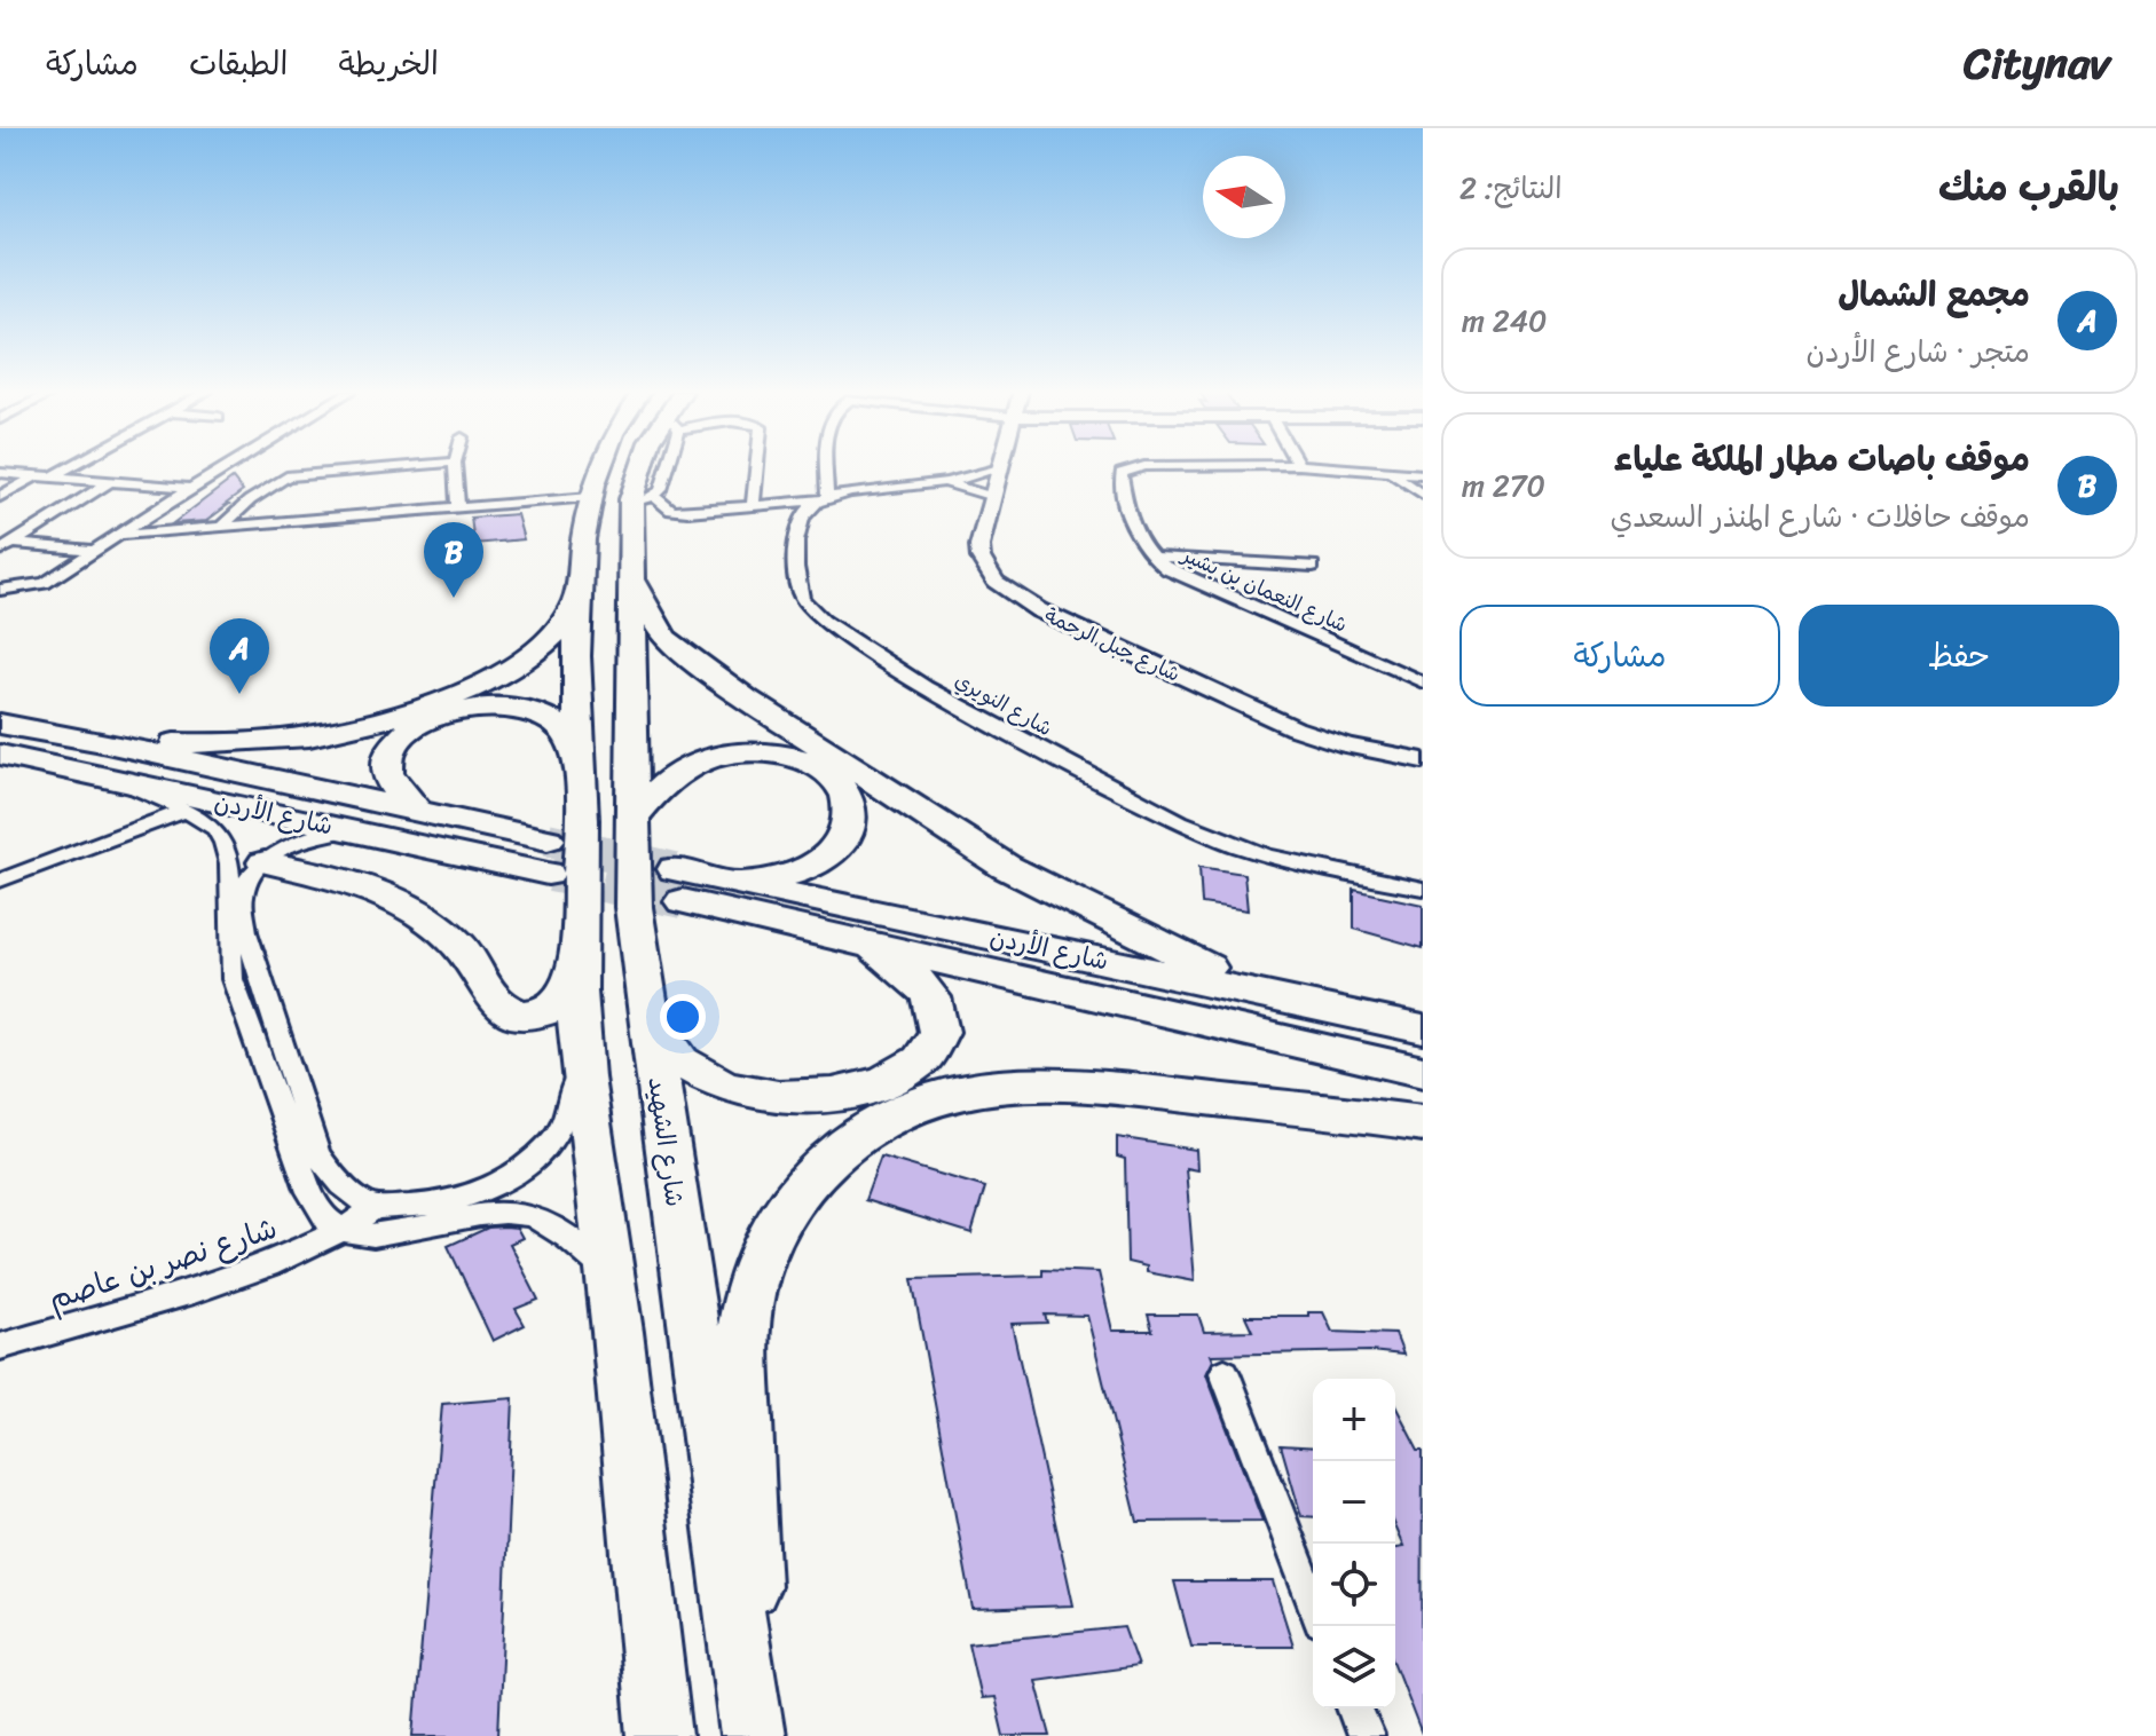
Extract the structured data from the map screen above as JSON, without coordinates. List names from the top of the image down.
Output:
{
  "streets": {
    "highway": ["شارع الأردن", "شارع الشهيد"],
    "street": [
      "شارع النعمان بن بشير",
      "شارع جبل الرحمة",
      "شارع النويري",
      "شارع نصر بن عاصم"
    ]
  },
  "north": "left",
  "page": {
    "header": "Citynav",
    "nav": ["الخريطة", "الطبقات", "مشاركة"],
    "heading": ["بالقرب منك", "النتائج: 2"],
    "list": [
      {
        "mark": "A",
        "name": "مجمع الشمال",
        "note": "متجر · شارع الأردن",
        "value": "240 m"
      },
      {
        "mark": "B",
        "name": "موقف باصات مطار الملكة علياء",
        "note": "موقف حافلات · شارع المنذر السعدي",
        "value": "270 m"
      }
    ],
    "pins": ["B", "A"],
    "buttons": ["حفظ", "مشاركة"],
    "map_buttons": ["+", "−"]
  }
}
